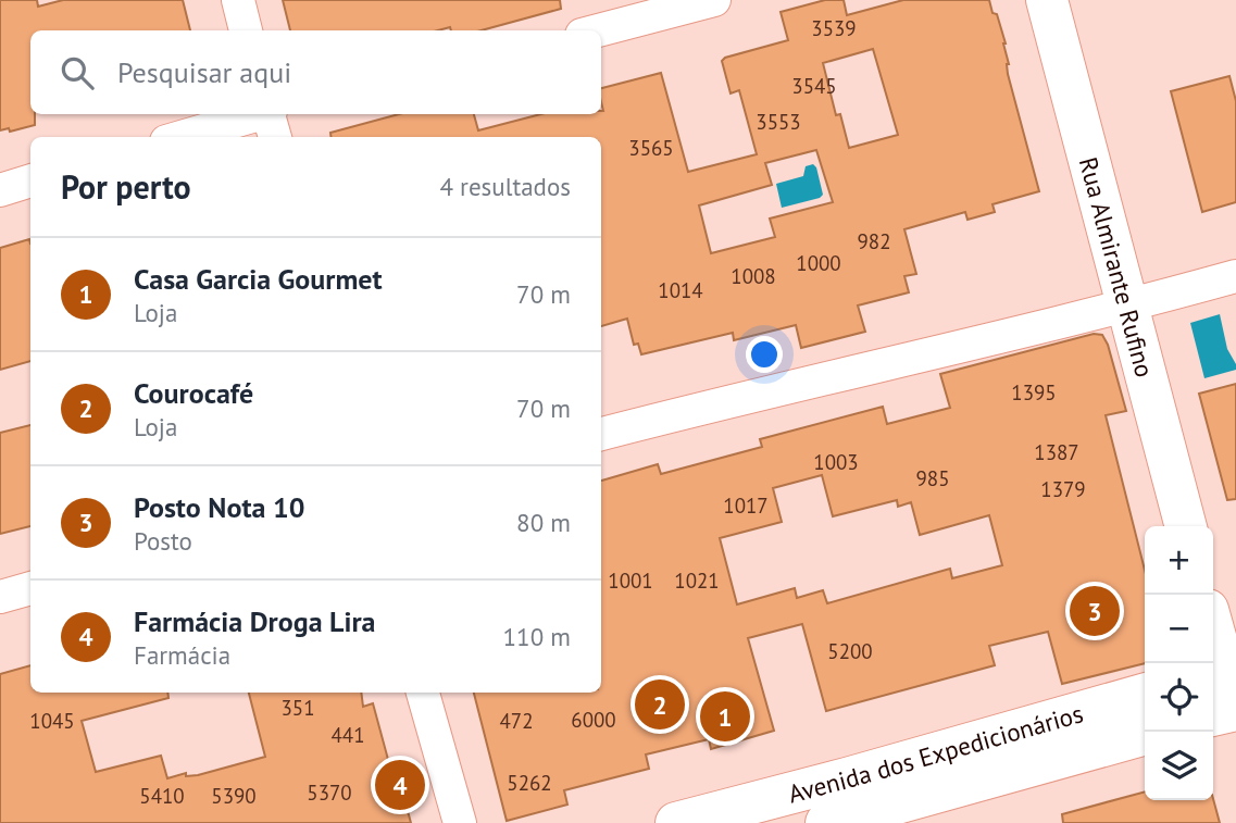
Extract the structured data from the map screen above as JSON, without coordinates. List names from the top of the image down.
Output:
{
  "streets": {
    "main road": ["Rua Almirante Rufino", "Avenida dos Expedicionários"]
  },
  "house_numbers": [
    "3539",
    "3545",
    "3553",
    "3565",
    "982",
    "1000",
    "1008",
    "1014",
    "1395",
    "1387",
    "1003",
    "985",
    "1379",
    "1017",
    "1001",
    "1021",
    "5200",
    "351",
    "6000",
    "1045",
    "472",
    "441",
    "5262",
    "5370",
    "5410",
    "5390"
  ],
  "page": {
    "search": "Pesquisar aqui",
    "heading": ["Por perto", "4 resultados"],
    "list": [
      {
        "mark": "1",
        "name": "Casa Garcia Gourmet",
        "note": "Loja",
        "value": "70 m"
      },
      {
        "mark": "2",
        "name": "Courocafé",
        "note": "Loja",
        "value": "70 m"
      },
      {
        "mark": "3",
        "name": "Posto Nota 10",
        "note": "Posto",
        "value": "80 m"
      },
      {
        "mark": "4",
        "name": "Farmácia Droga Lira",
        "note": "Farmácia",
        "value": "110 m"
      }
    ],
    "map_buttons": ["+", "−"],
    "pins": [
      "3",
      "2",
      "1",
      "4"
    ]
  }
}
